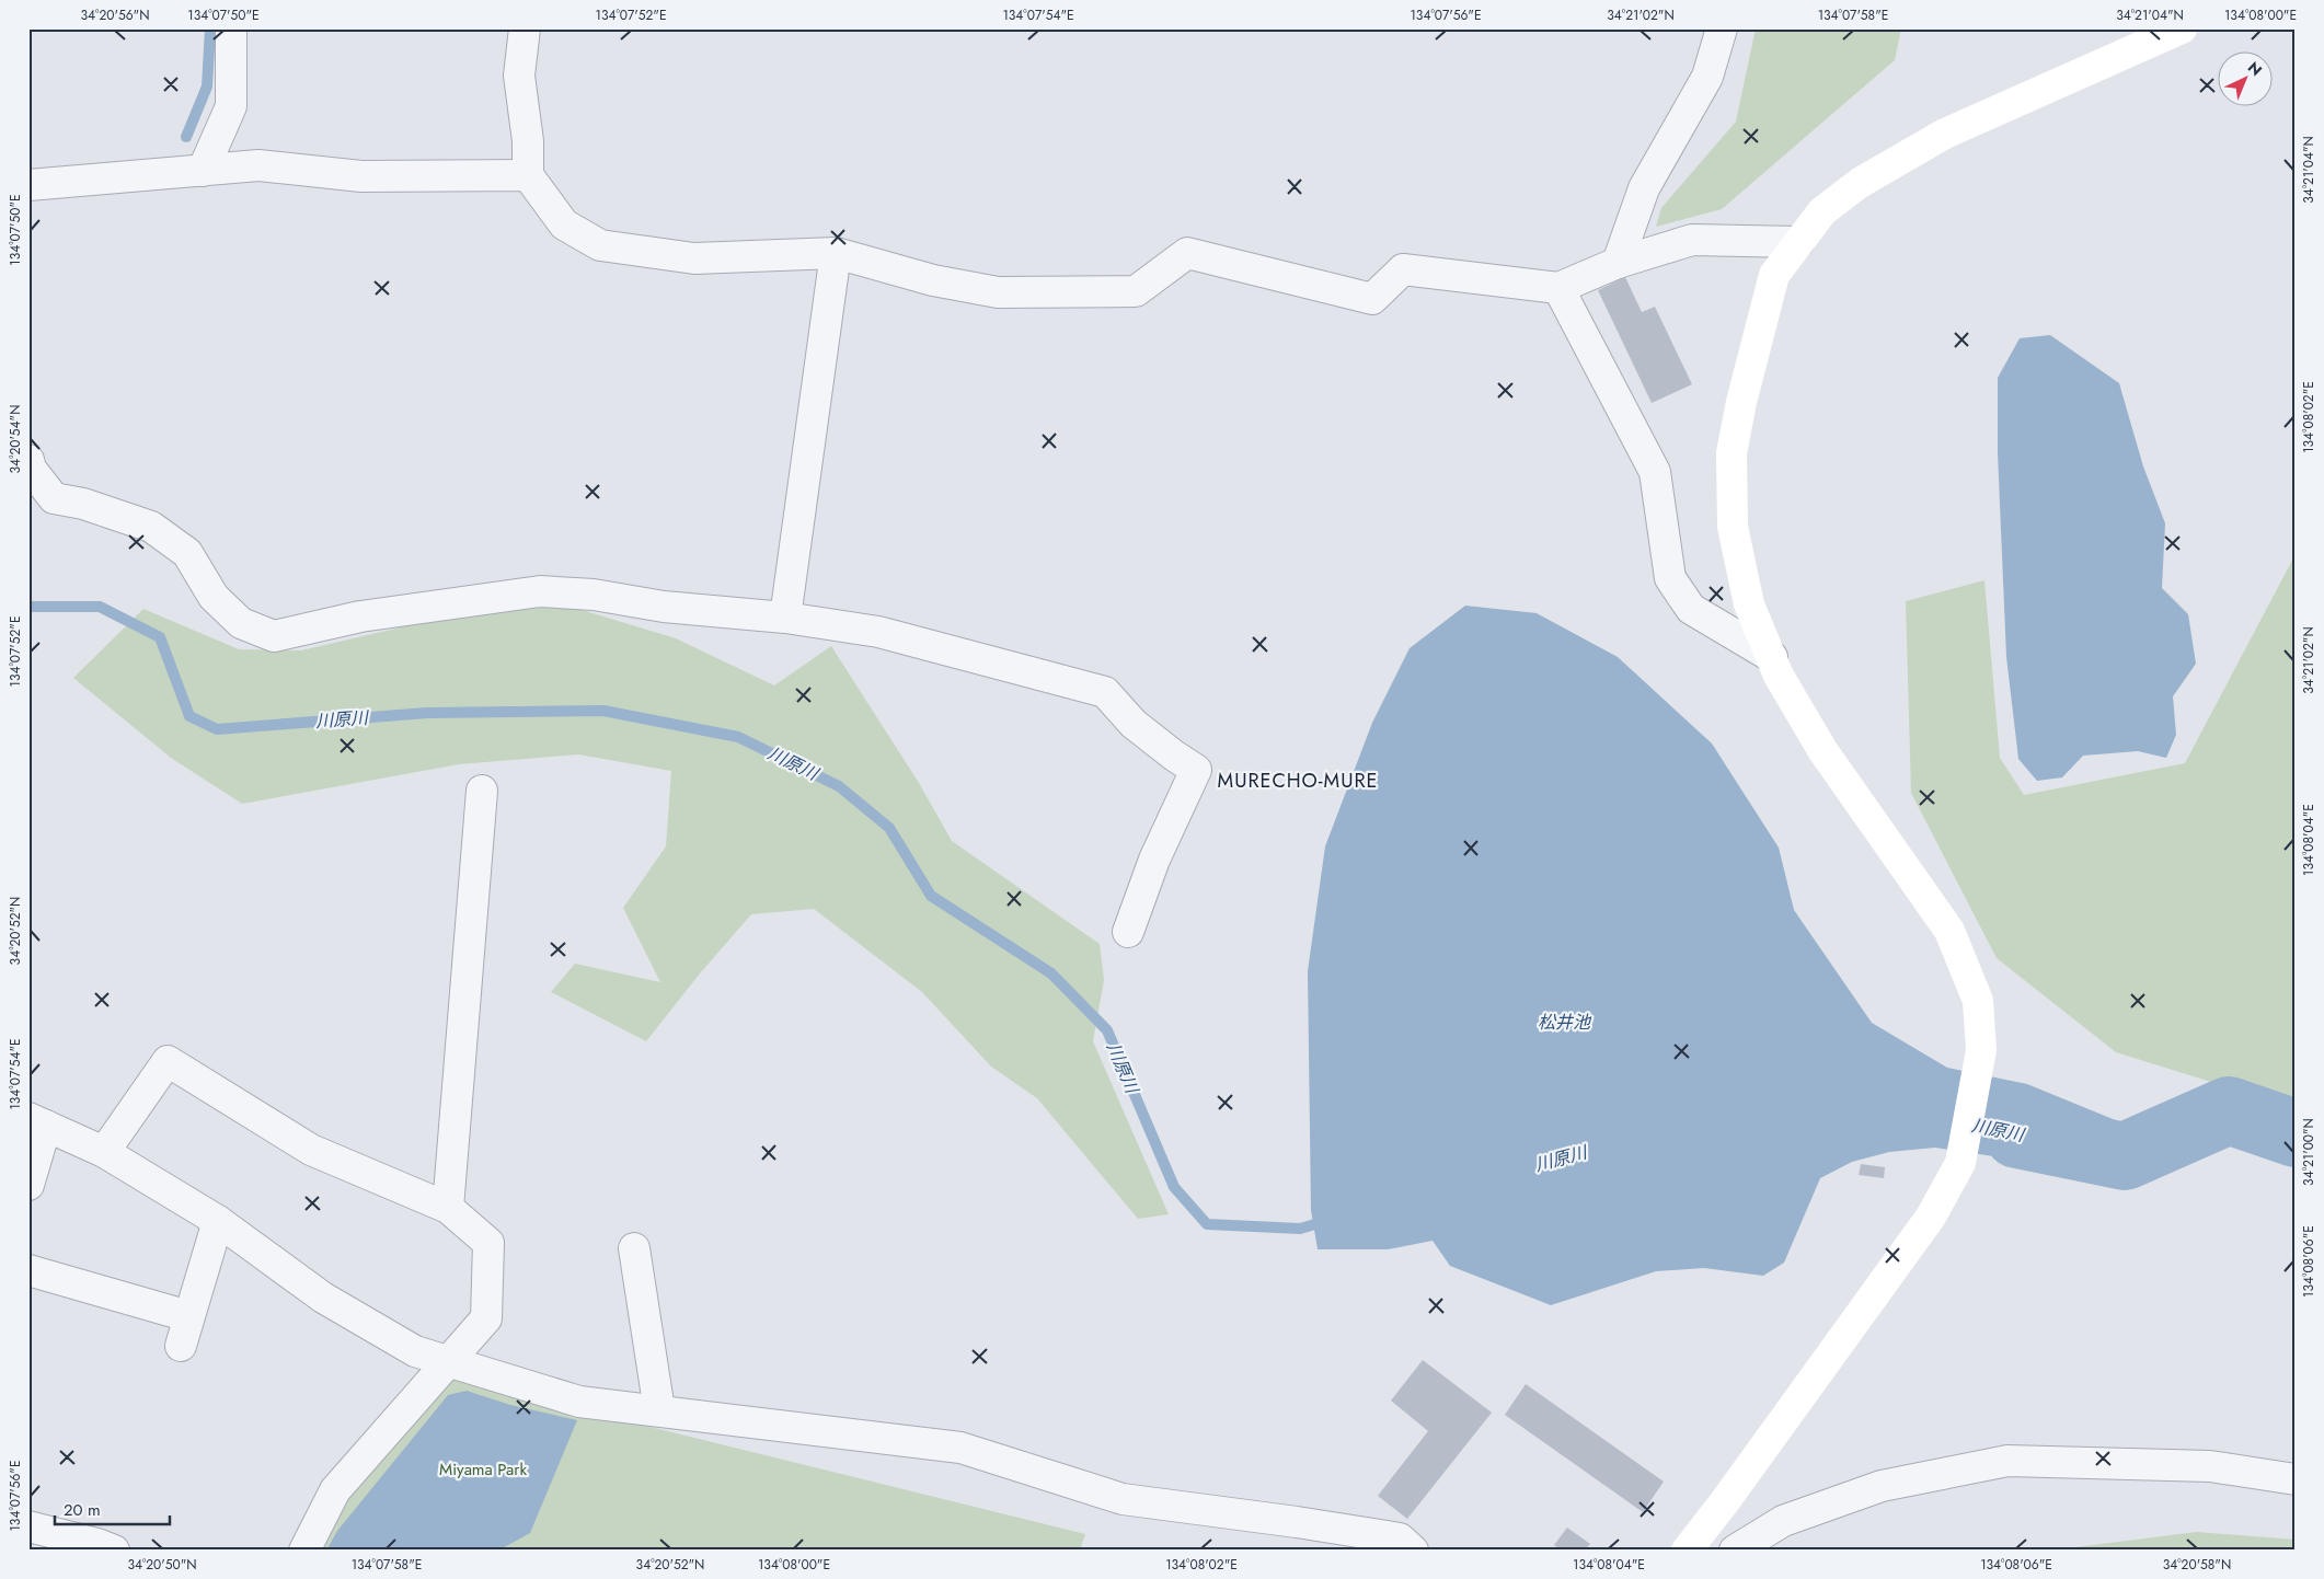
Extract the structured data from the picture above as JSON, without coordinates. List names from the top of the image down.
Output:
{
  "districts": ["MURECHO-MURE"],
  "water": ["川原川", "松井池"],
  "parks": ["Miyama Park"],
  "scale_bar": "20 m",
  "north": "top right",
  "coordinates": [
    "34°20'56\"N",
    "134°07'50\"E",
    "134°07'52\"E",
    "134°07'54\"E",
    "134°07'56\"E",
    "34°21'02\"N",
    "134°07'58\"E",
    "34°21'04\"N",
    "134°08'00\"E",
    "134°08'02\"E",
    "34°20'54\"N",
    "134°08'04\"E",
    "34°20'52\"N",
    "34°21'00\"N",
    "134°08'06\"E",
    "34°20'50\"N",
    "34°20'58\"N"
  ]
}
